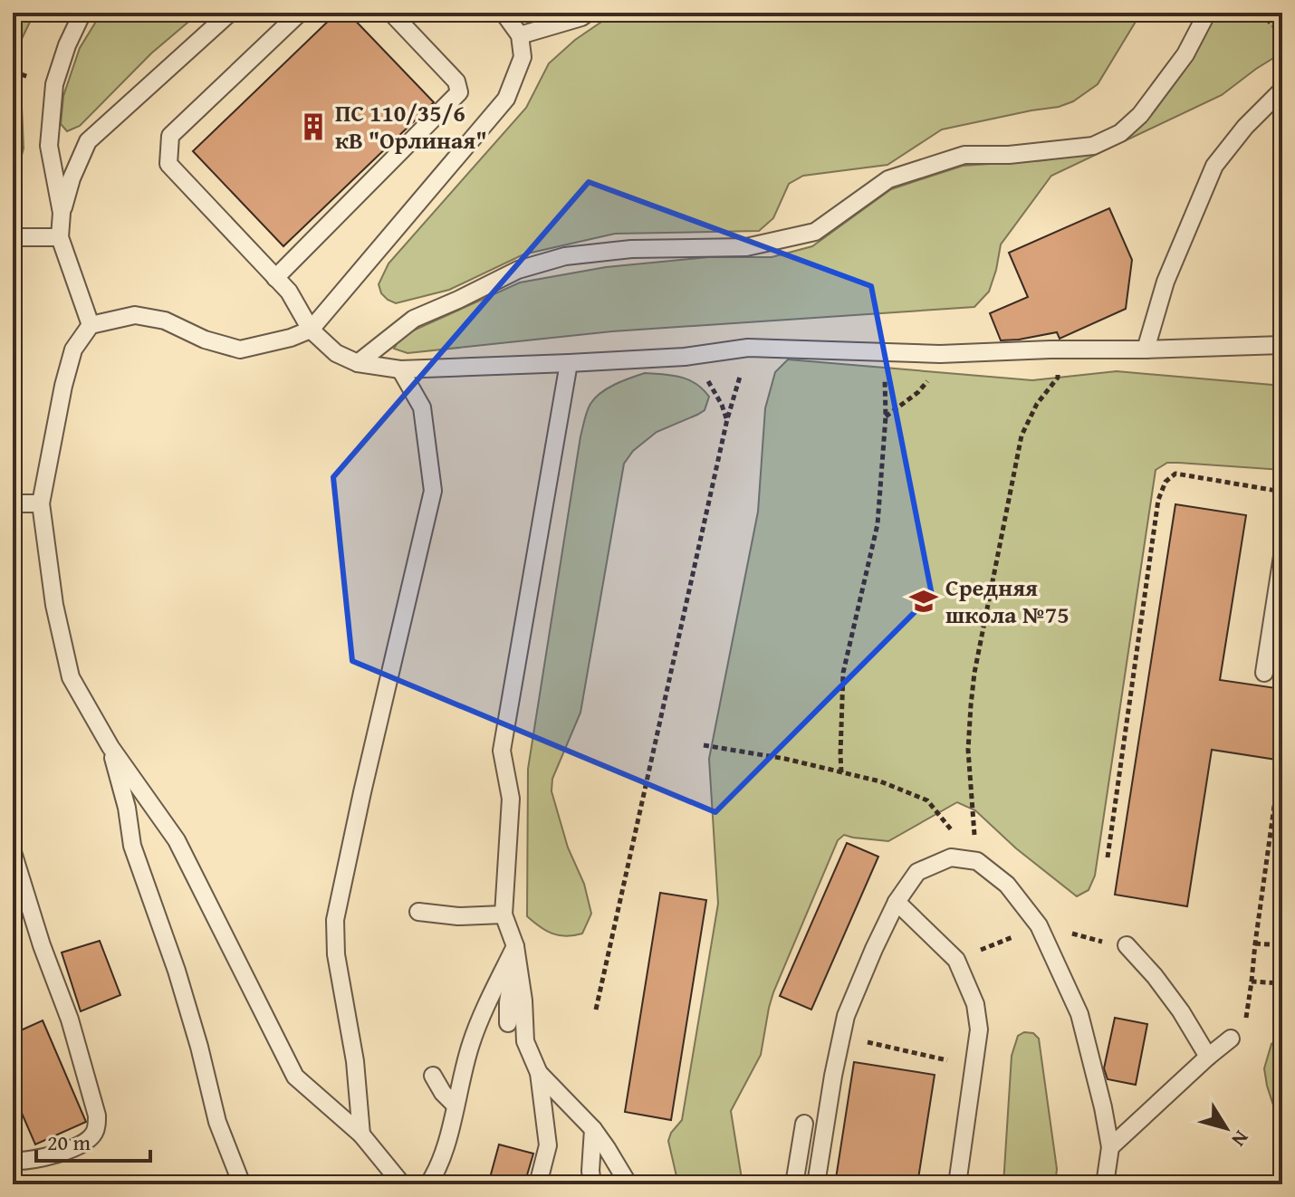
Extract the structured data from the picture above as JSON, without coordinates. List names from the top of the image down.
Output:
{
  "places": {
    "building": ["ПС 110/35/6 кВ \"Орлиная\""],
    "school or university": ["Средняя школа №75"]
  },
  "scale_bar": "20 m",
  "north": "bottom right"
}
